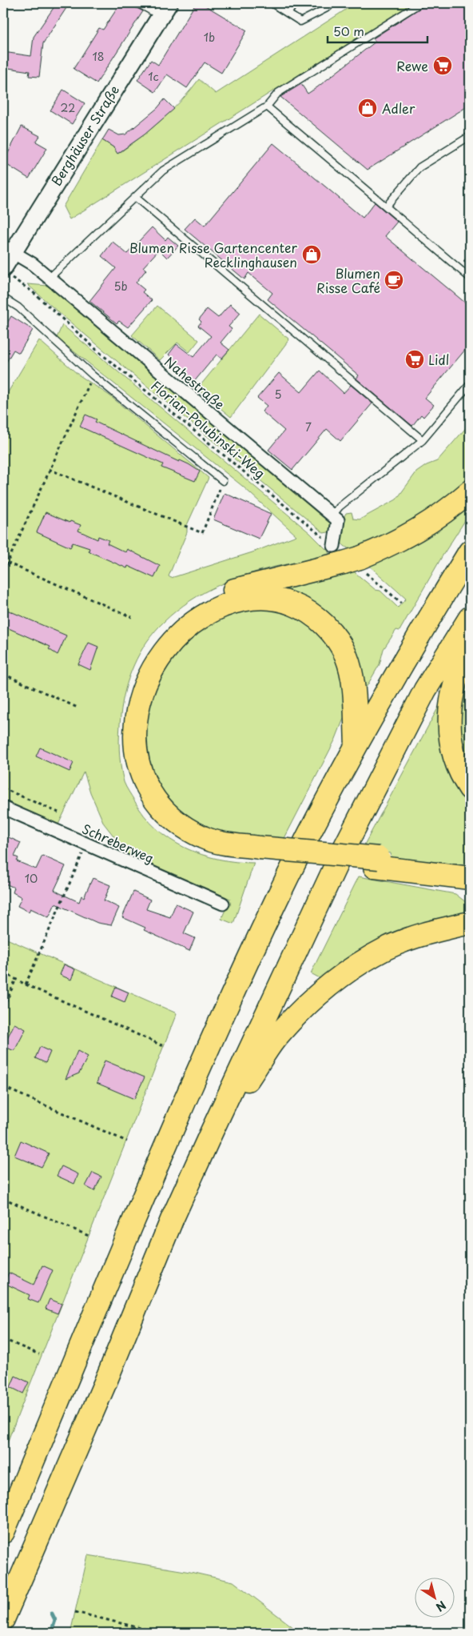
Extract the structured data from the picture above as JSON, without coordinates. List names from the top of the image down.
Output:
{
  "streets": {
    "street": ["Berghäuser Straße", "Nahestraße", "Schreberweg"],
    "path": ["Florian-Polubinski-Weg"]
  },
  "crossings": [
    ["Berghäuser Straße", "Nahestraße"],
    ["Berghäuser Straße", "Florian-Polubinski-Weg"]
  ],
  "places": {
    "supermarket": ["Rewe", "Lidl"],
    "shop": ["Adler", "Blumen Risse Gartencenter Recklinghausen"],
    "cafe": ["Blumen Risse Café"]
  },
  "house_numbers": [
    "1b",
    "18",
    "1c",
    "22",
    "5b",
    "5",
    "7",
    "10"
  ],
  "scale_bar": "50 m",
  "north": "bottom right"
}
